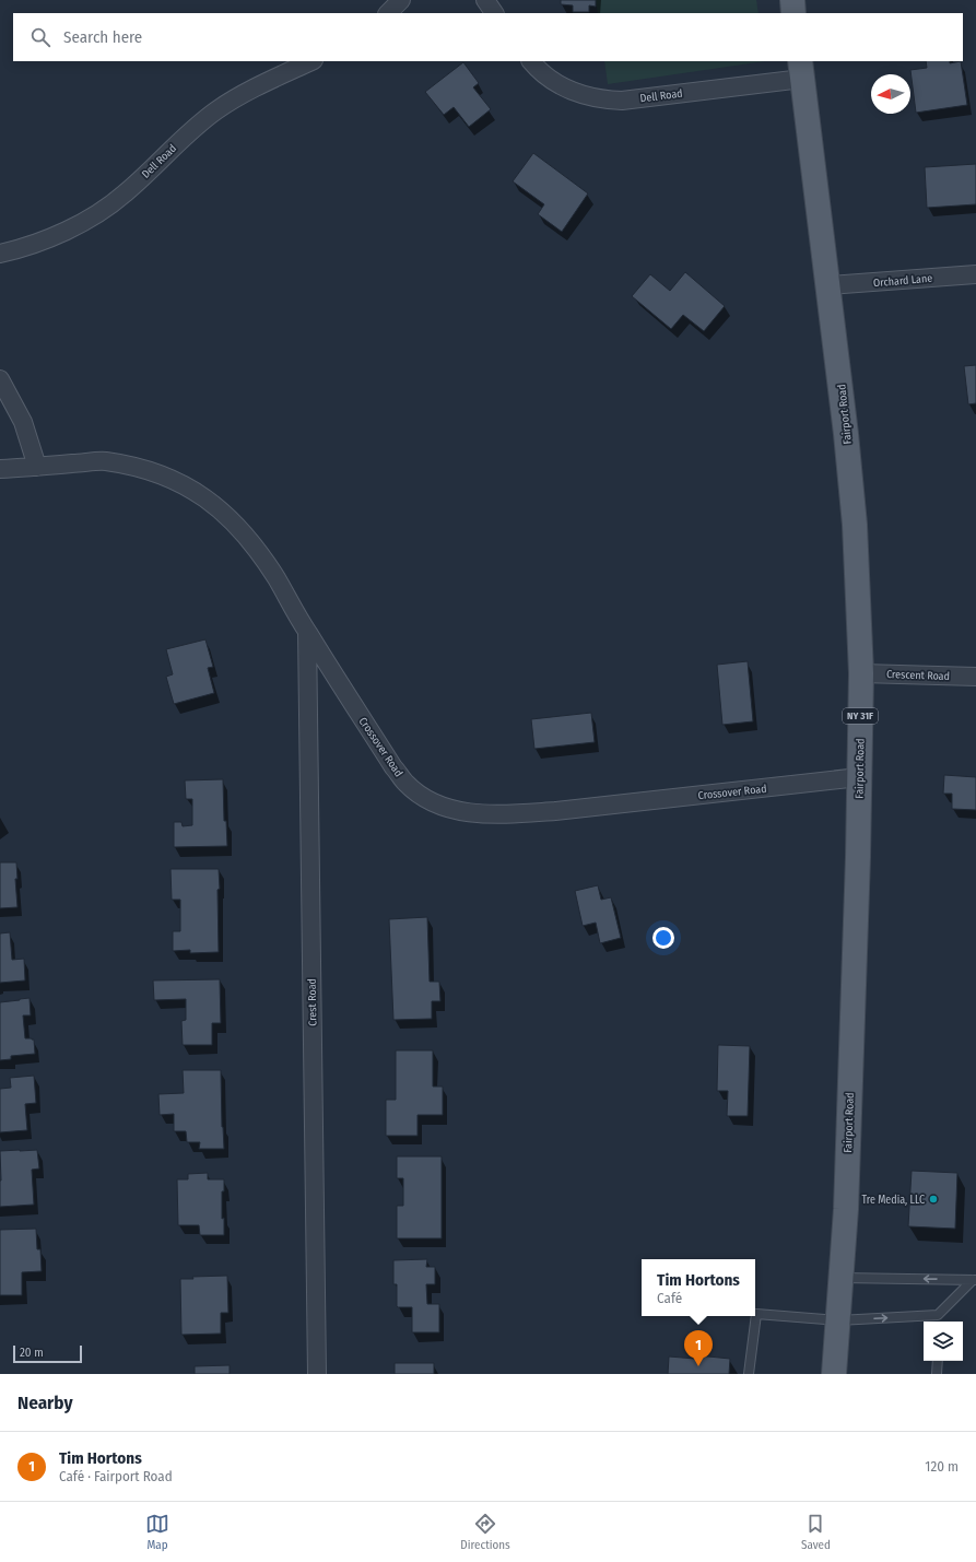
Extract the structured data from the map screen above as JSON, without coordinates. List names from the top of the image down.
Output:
{
  "streets": {
    "main road": ["Fairport Road", "NY 31F"],
    "street": [
      "Dell Road",
      "Orchard Lane",
      "Crescent Road",
      "Crossover Road",
      "Crest Road"
    ]
  },
  "crossings": [
    ["Dell Road", "Fairport Road"],
    ["Orchard Lane", "Fairport Road"],
    ["Fairport Road", "Crescent Road"],
    ["Fairport Road", "Crossover Road"],
    ["Crossover Road", "Crest Road"]
  ],
  "places": ["Tre Media, LLC"],
  "scale_bar": "20 m",
  "north": "left",
  "page": {
    "search": "Search here",
    "popup": ["Tim Hortons", "Café"],
    "pins": "1",
    "scale": "20 m",
    "heading": "Nearby",
    "list": [
      {
        "mark": "1",
        "name": "Tim Hortons",
        "note": "Café · Fairport Road",
        "value": "120 m"
      }
    ],
    "nav": ["Map", "Directions", "Saved"]
  }
}
